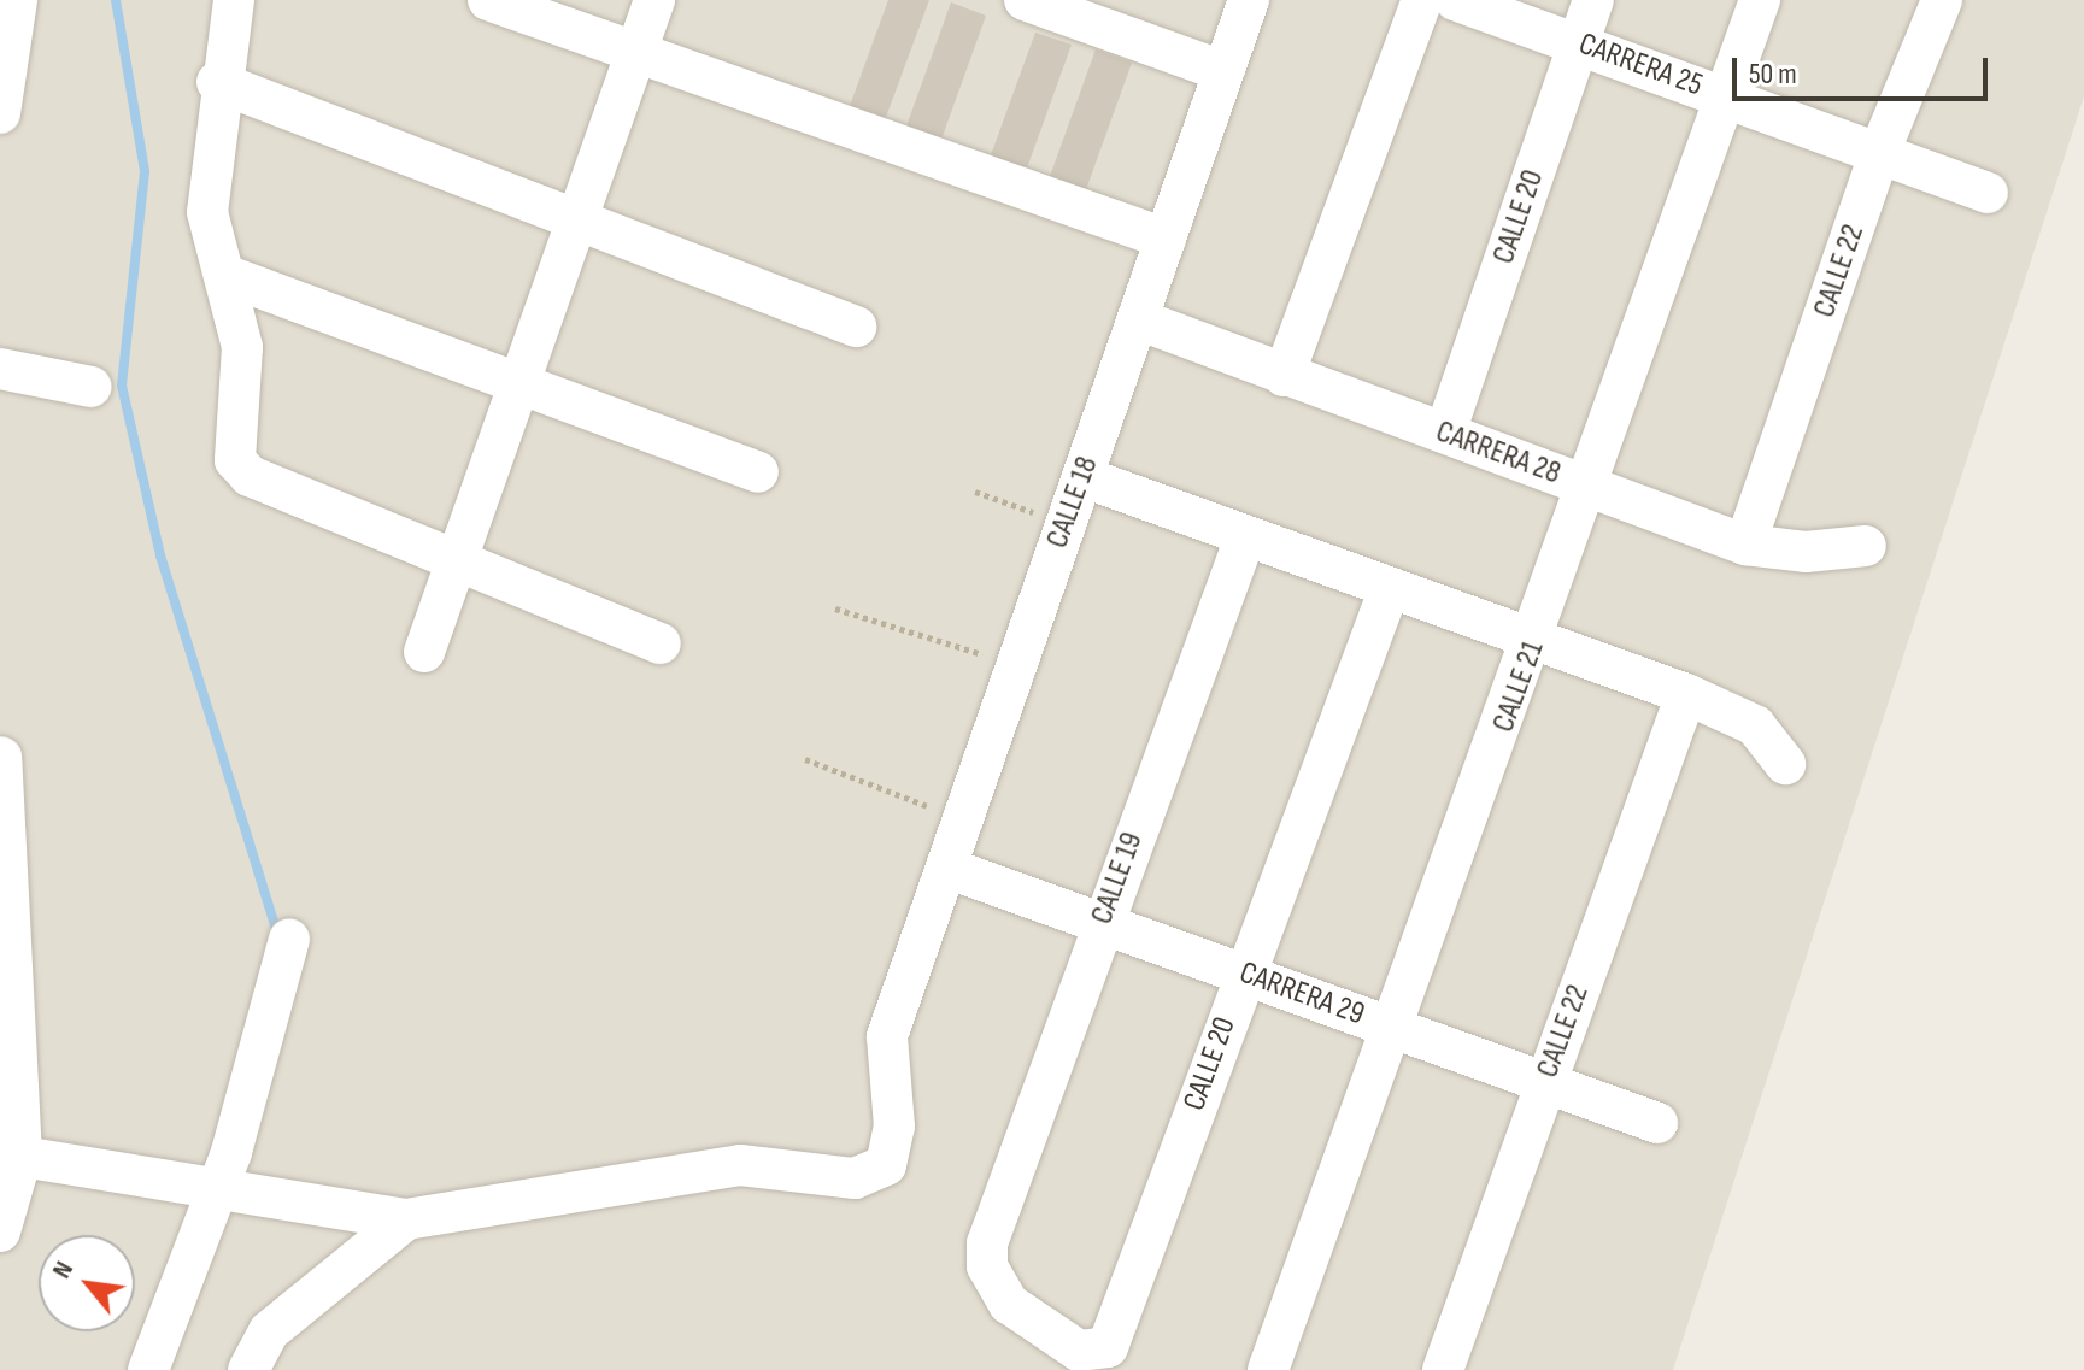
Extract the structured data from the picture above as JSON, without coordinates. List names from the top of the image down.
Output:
{
  "streets": {
    "street": [
      "CARRERA 25",
      "CALLE 20",
      "CALLE 22",
      "CARRERA 28",
      "CALLE 18",
      "CALLE 21",
      "CALLE 19",
      "CARRERA 29"
    ]
  },
  "crossings": [
    ["CARRERA 25", "CALLE 20"],
    ["CARRERA 25", "CALLE 22"],
    ["CARRERA 25", "CALLE 21"],
    ["CALLE 20", "CARRERA 28"],
    ["CALLE 20", "CALLE 19"],
    ["CALLE 20", "CARRERA 29"],
    ["CALLE 22", "CARRERA 28"],
    ["CALLE 22", "CARRERA 29"],
    ["CARRERA 28", "CALLE 18"],
    ["CARRERA 28", "CALLE 21"],
    ["CALLE 18", "CARRERA 29"],
    ["CALLE 21", "CARRERA 29"],
    ["CALLE 19", "CARRERA 29"]
  ],
  "scale_bar": "50 m",
  "north": "top left"
}
